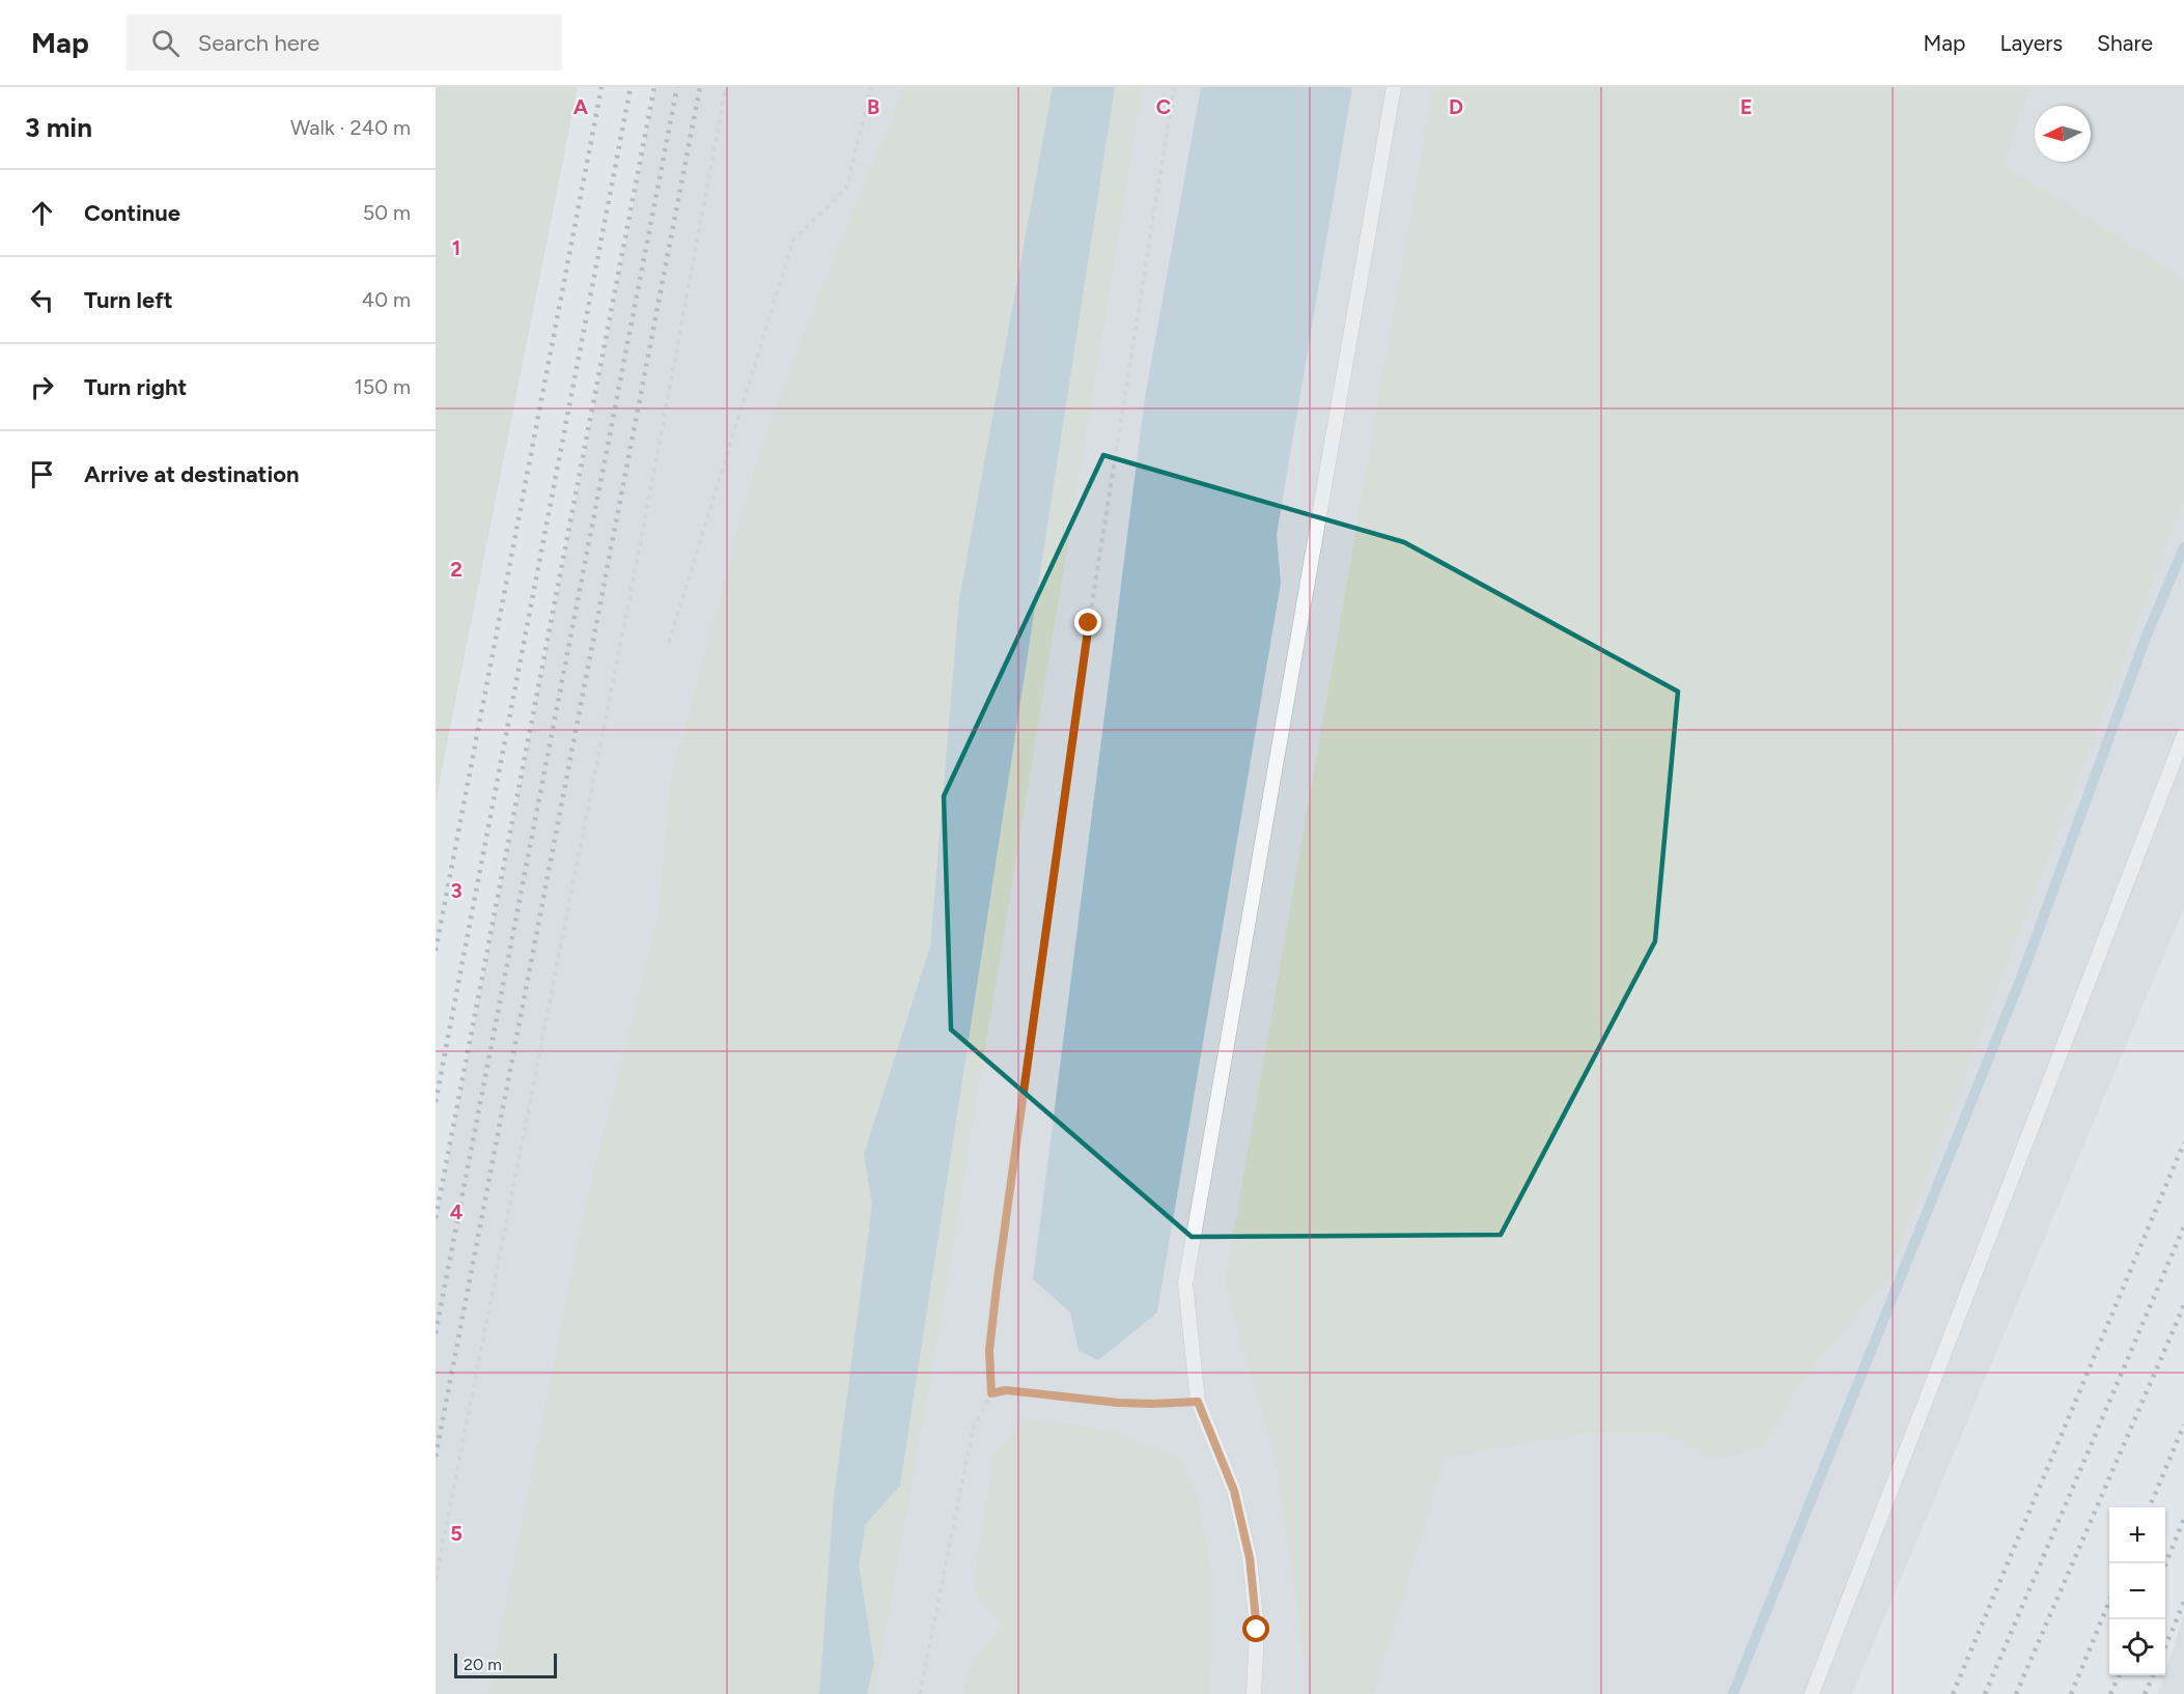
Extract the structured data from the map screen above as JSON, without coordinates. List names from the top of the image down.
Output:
{
  "scale_bar": "20 m",
  "north": "left",
  "page": {
    "header": "Map",
    "search": "Search here",
    "nav": ["Map", "Layers", "Share"],
    "heading": ["3 min", "Walk · 240 m"],
    "list": [
      ["Continue", "50 m"],
      ["Turn left", "40 m"],
      ["Turn right", "150 m"],
      "Arrive at destination"
    ],
    "map_buttons": ["+", "−"],
    "scale": "20 m"
  },
  "grid": {
    "columns": [
      "A",
      "B",
      "C",
      "D",
      "E"
    ],
    "rows": [
      "1",
      "2",
      "3",
      "4",
      "5"
    ]
  }
}
